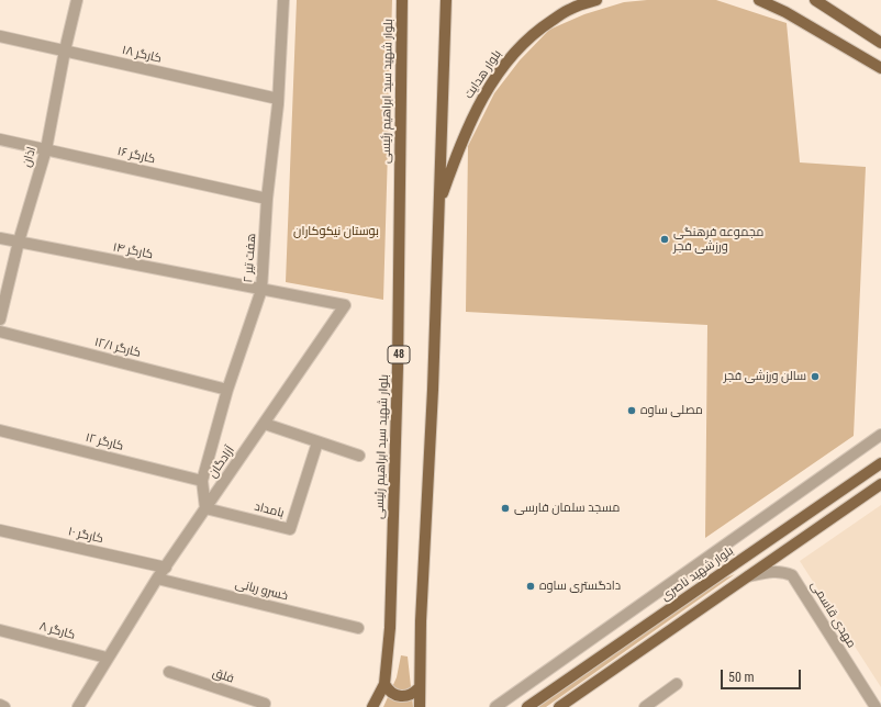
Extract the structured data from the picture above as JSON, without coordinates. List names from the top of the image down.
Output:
{
  "streets": {
    "main road": [
      "بلوار هدایت",
      "بلوار شهید سید ابراهیم رئیسی",
      "48",
      "بلوار شهید ناصری"
    ],
    "street": [
      "کارگر ۱۸",
      "کارگر ۱۶",
      "اذان",
      "کارگر ۱۴",
      "هفت تیر ۲",
      "کارگر ۱۲/۱",
      "کارگر ۱۲",
      "آزادگان",
      "بامداد",
      "کارگر ۱۰",
      "خسرو ربانی",
      "مهدی قاسمی",
      "کارگر ۸",
      "فلق"
    ]
  },
  "crossings": [
    ["کارگر ۱۸", "اذان"],
    ["کارگر ۱۸", "هفت تیر ۲"],
    ["کارگر ۱۶", "اذان"],
    ["کارگر ۱۶", "هفت تیر ۲"],
    ["اذان", "کارگر ۱۴"],
    ["کارگر ۱۴", "هفت تیر ۲"],
    ["کارگر ۱۴", "آزادگان"],
    ["هفت تیر ۲", "کارگر ۱۲/۱"],
    ["هفت تیر ۲", "کارگر ۱۲"],
    ["هفت تیر ۲", "آزادگان"],
    ["هفت تیر ۲", "بامداد"],
    ["آزادگان", "بامداد"],
    ["آزادگان", "کارگر ۱۰"],
    ["آزادگان", "خسرو ربانی"],
    ["آزادگان", "کارگر ۸"]
  ],
  "parks": ["بوستان نیکوکاران"],
  "places": [
    "مجموعه فرهنگی ورزشی فجر",
    "سالن ورزشی فجر",
    "مصلی ساوه",
    "مسجد سلمان فارسی",
    "دادگستری ساوه"
  ],
  "scale_bar": "50 m"
}
